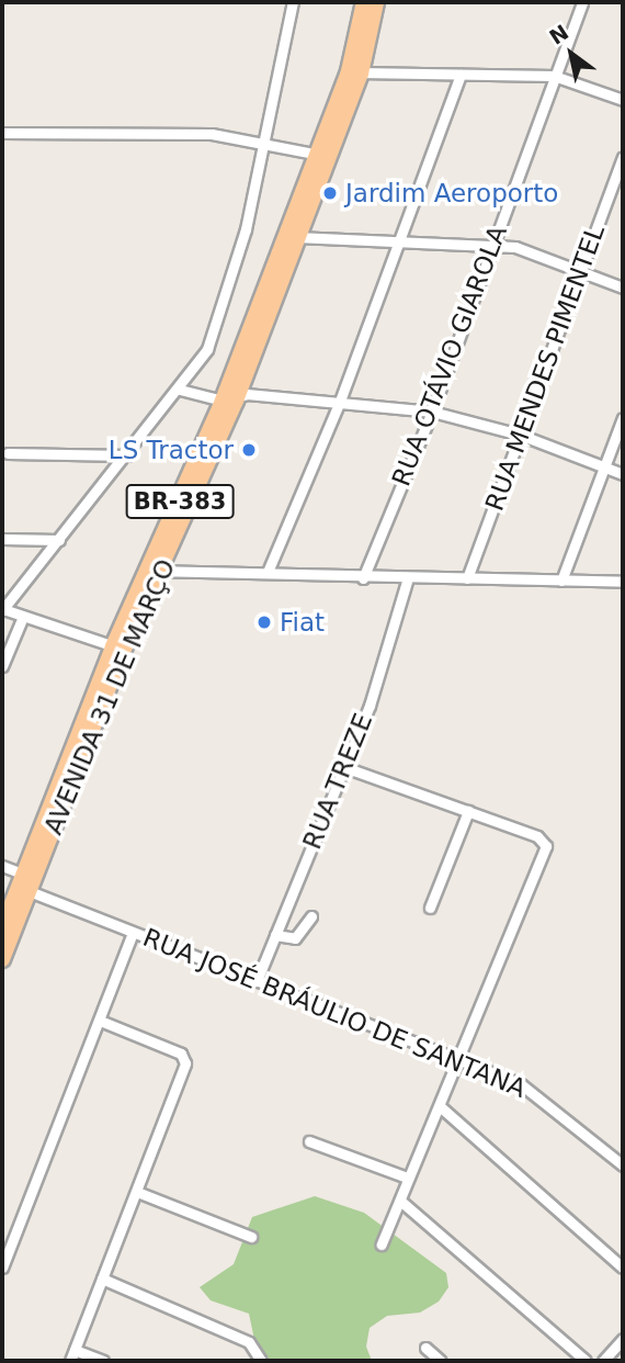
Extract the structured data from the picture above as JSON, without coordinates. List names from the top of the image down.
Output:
{
  "streets": {
    "main road": ["BR-383", "AVENIDA 31 DE MARÇO"],
    "street": [
      "RUA OTÁVIO GIAROLA",
      "RUA MENDES PIMENTEL",
      "RUA TREZE",
      "RUA JOSÉ BRÁULIO DE SANTANA"
    ]
  },
  "crossings": [
    ["AVENIDA 31 DE MARÇO", "RUA JOSÉ BRÁULIO DE SANTANA"],
    ["RUA TREZE", "RUA JOSÉ BRÁULIO DE SANTANA"]
  ],
  "places": ["Jardim Aeroporto", "LS Tractor", "Fiat"],
  "north": "top left"
}
